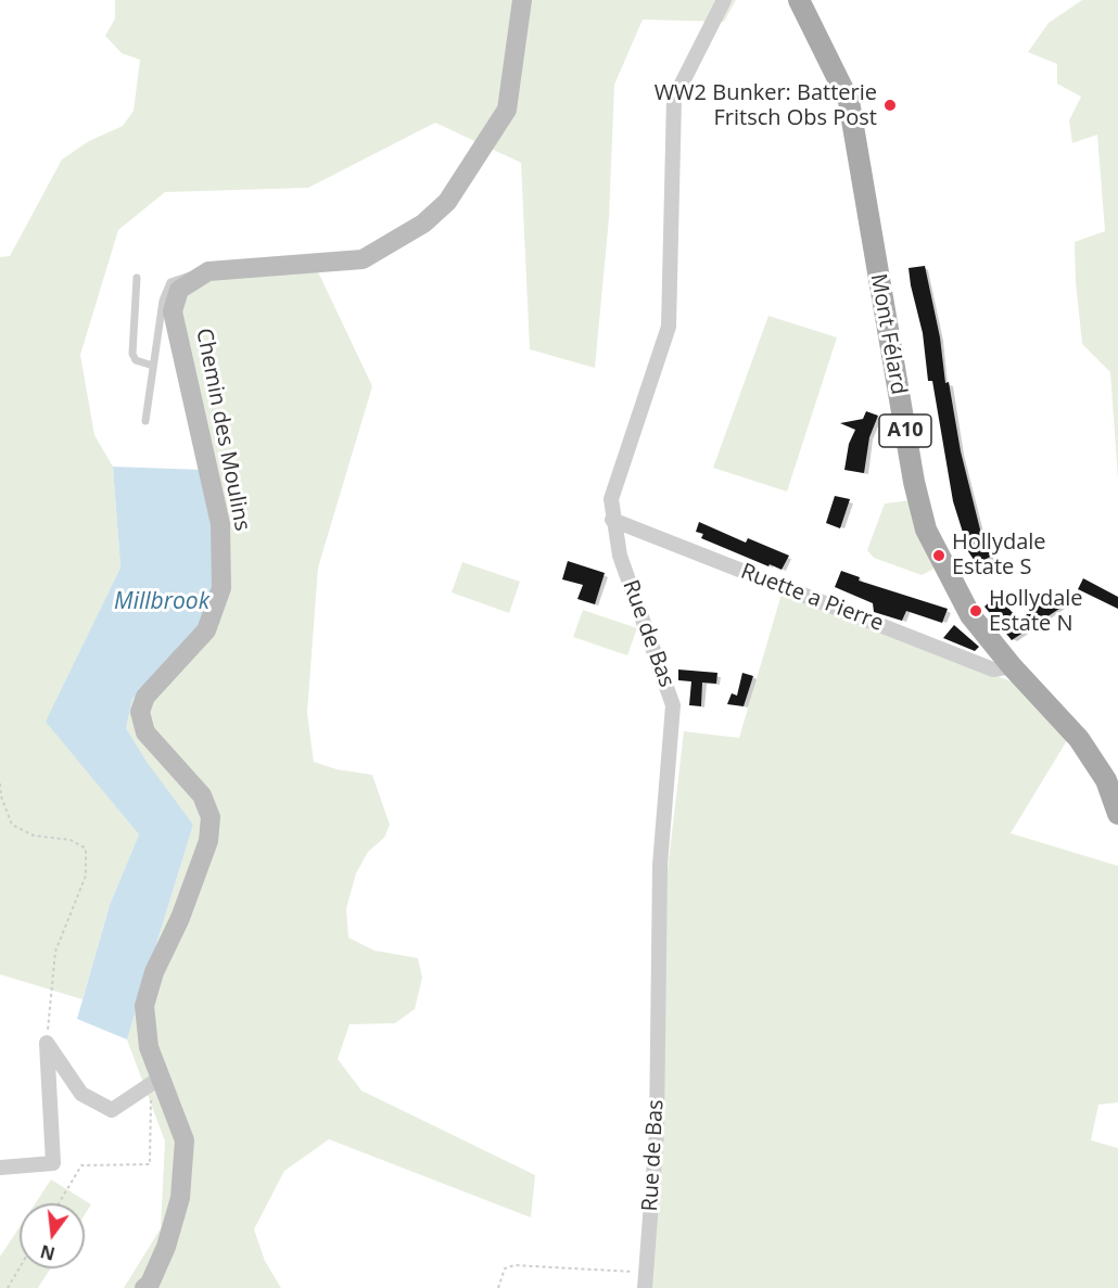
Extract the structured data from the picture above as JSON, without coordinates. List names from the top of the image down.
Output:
{
  "streets": {
    "main road": ["Mont Félard", "A10"],
    "street": ["Chemin des Moulins", "Ruette a Pierre", "Rue de Bas"]
  },
  "crossings": [
    ["Mont Félard", "Ruette a Pierre"],
    ["Ruette a Pierre", "Rue de Bas"]
  ],
  "water": ["Millbrook"],
  "places": ["WW2 Bunker: Batterie Fritsch Obs Post", "Hollydale Estate S", "Hollydale Estate N"],
  "north": "bottom"
}
